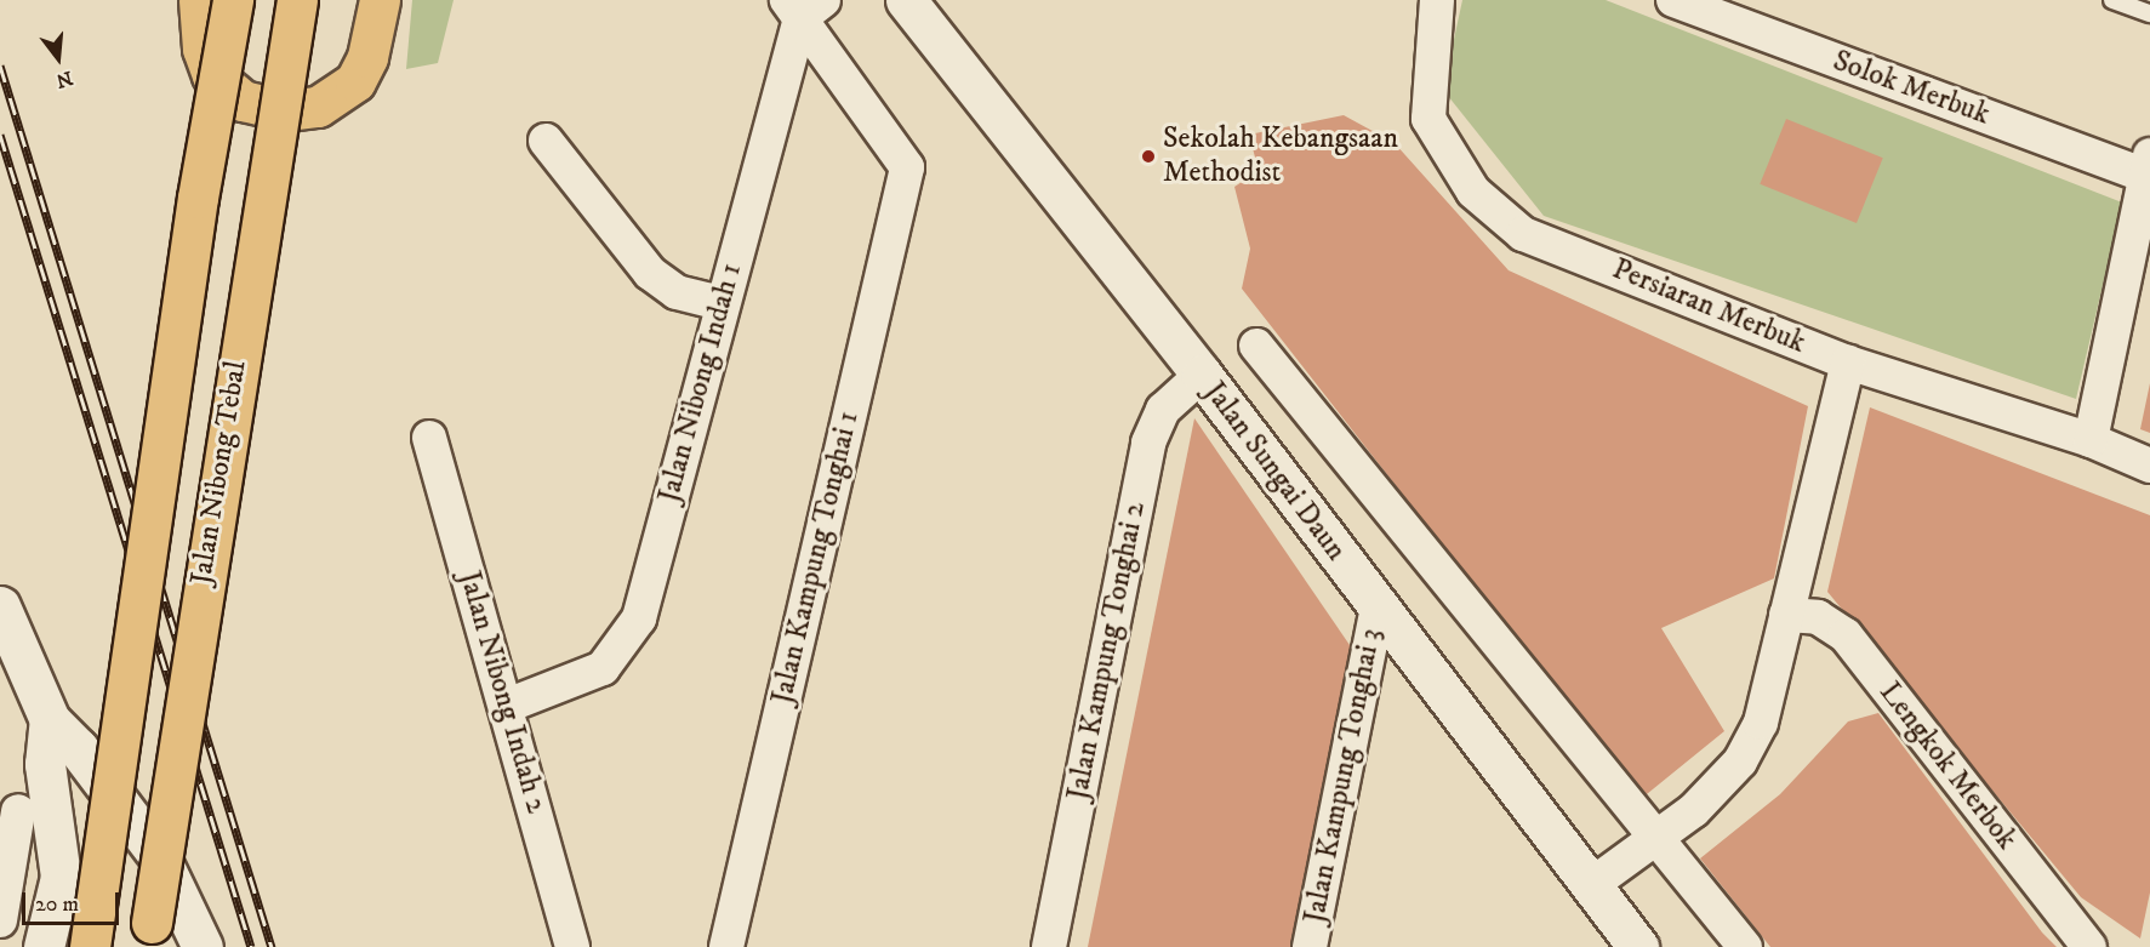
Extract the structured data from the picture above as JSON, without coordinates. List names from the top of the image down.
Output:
{
  "streets": {
    "highway": ["Jalan Nibong Tebal"],
    "street": [
      "Solok Merbuk",
      "Persiaran Merbuk",
      "Jalan Nibong Indah 1",
      "Jalan Sungai Daun",
      "Jalan Kampung Tonghai 1",
      "Jalan Kampung Tonghai 2",
      "Jalan Nibong Indah 2",
      "Lengkok Merbok",
      "Jalan Kampung Tonghai 3"
    ]
  },
  "crossings": [
    ["Jalan Nibong Indah 1", "Jalan Kampung Tonghai 1"],
    ["Jalan Nibong Indah 1", "Jalan Nibong Indah 2"],
    ["Jalan Sungai Daun", "Jalan Kampung Tonghai 2"],
    ["Jalan Sungai Daun", "Jalan Kampung Tonghai 3"]
  ],
  "places": ["Sekolah Kebangsaan Methodist"],
  "scale_bar": "20 m",
  "north": "bottom"
}
